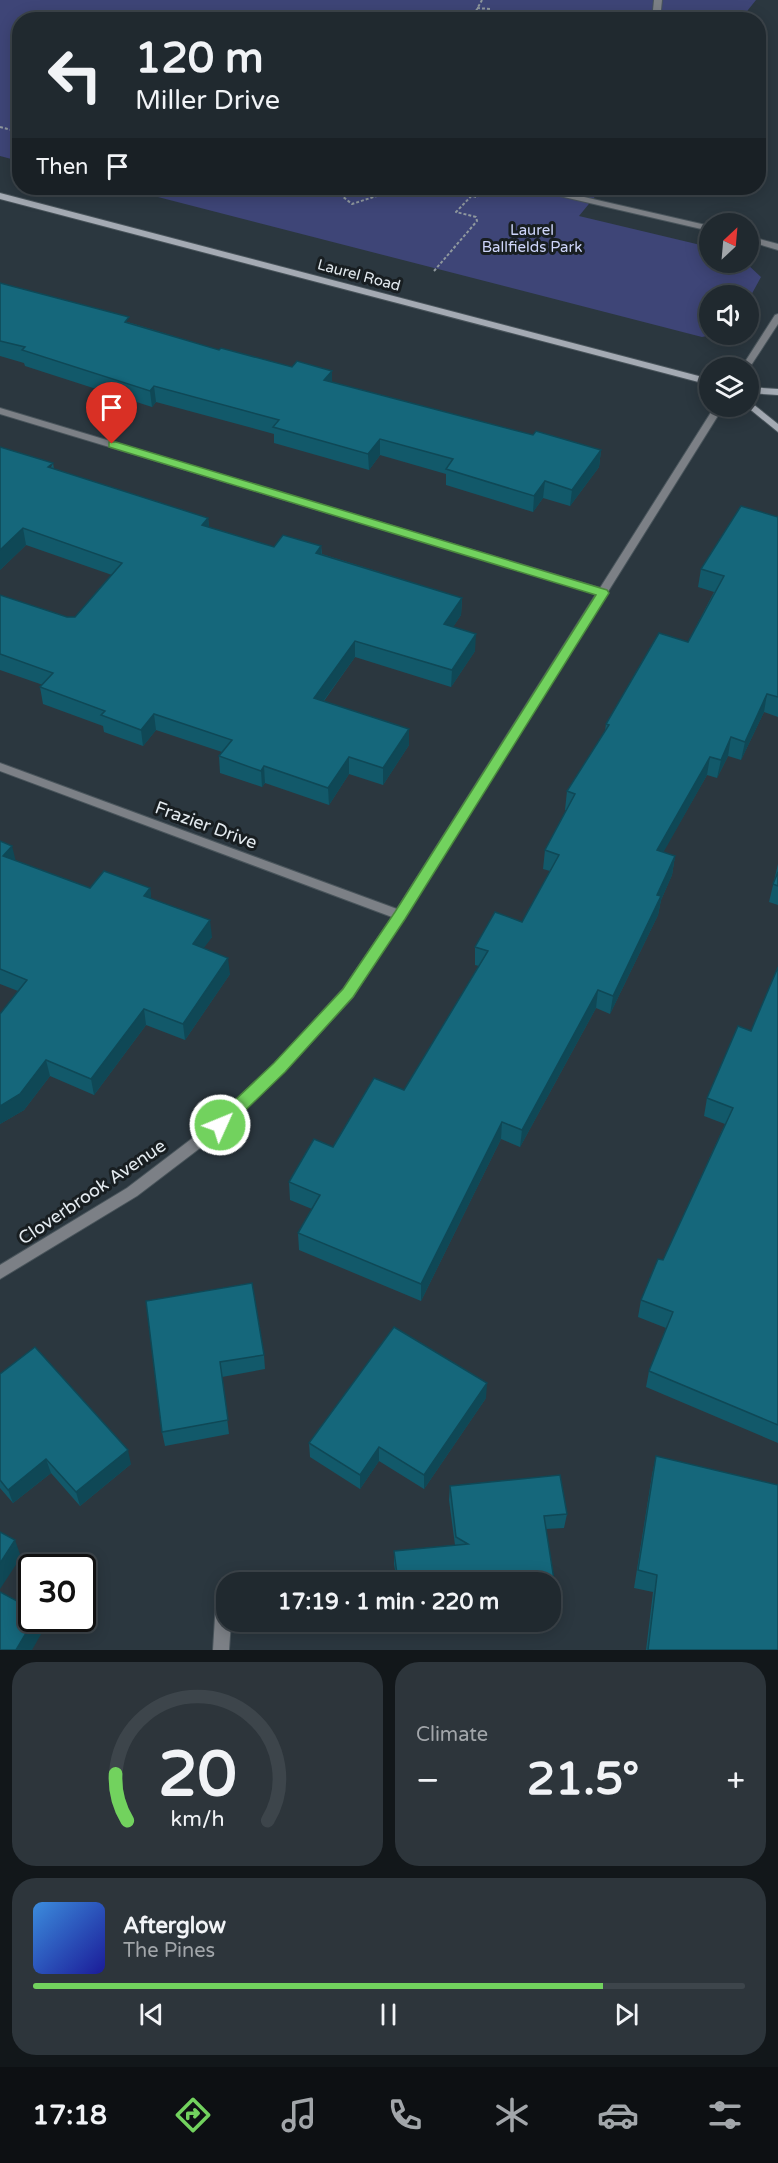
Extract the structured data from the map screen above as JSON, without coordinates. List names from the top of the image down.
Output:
{
  "streets": {
    "main road": ["Laurel Road"],
    "street": ["Frazier Drive", "Cloverbrook Avenue"]
  },
  "crossings": [
    ["Frazier Drive", "Cloverbrook Avenue"]
  ],
  "parks": ["Laurel Ballfields Park"],
  "north": "top right",
  "page": {
    "turn": ["120 m", "Miller Drive"],
    "then": "Then",
    "limit": "30",
    "trip": "17:19 · 1 min · 220 m",
    "tile": "Climate",
    "heat": ["−", "21.5°", "+"],
    "song": ["Afterglow", "The Pines"],
    "tabs": "17:18",
    "gauge": ["20", "km/h"]
  }
}
